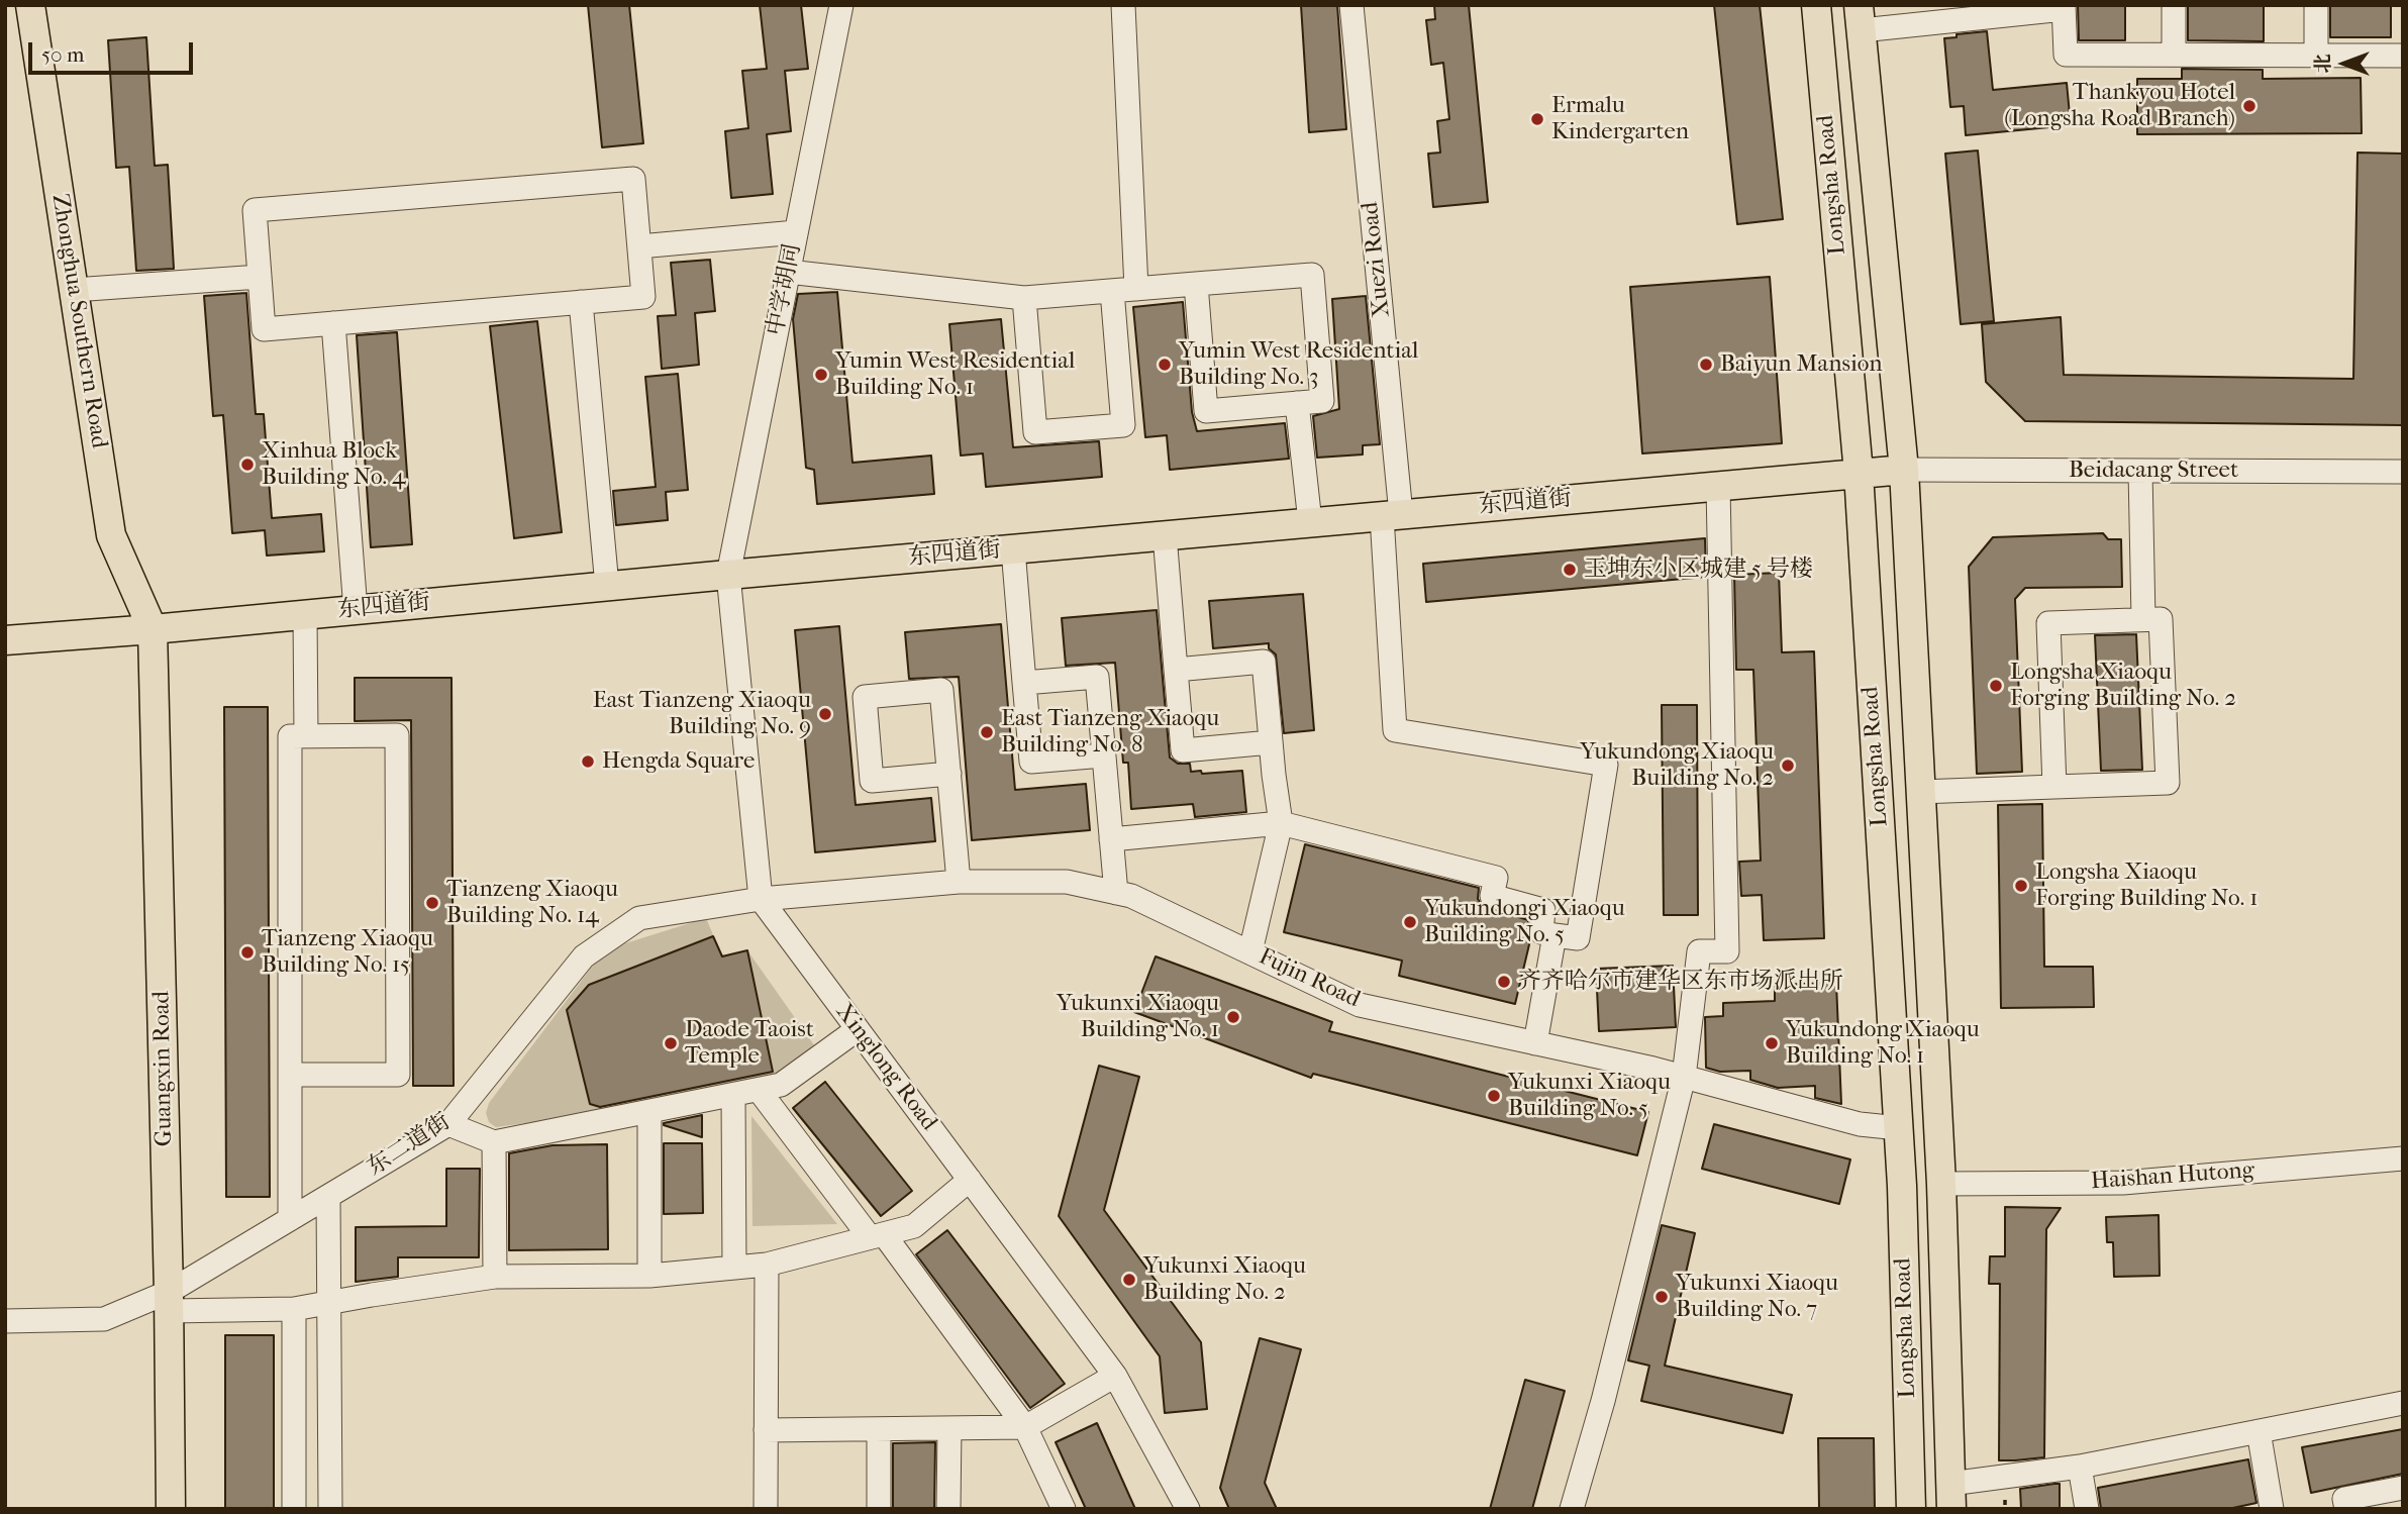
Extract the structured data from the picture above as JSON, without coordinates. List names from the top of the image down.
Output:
{
  "streets": {
    "main road": [
      "Longsha Road",
      "Zhonghua Southern Road",
      "东四道街",
      "Guangxin Road"
    ],
    "street": [
      "Xuezi Road",
      "中学胡同",
      "Beidacang Street",
      "Fujin Road",
      "Xinglong Road",
      "东二道街",
      "Haishan Hutong"
    ]
  },
  "crossings": [
    ["Longsha Road", "Beidacang Street"],
    ["Longsha Road", "东四道街"],
    ["Longsha Road", "Fujin Road"],
    ["Longsha Road", "Haishan Hutong"],
    ["Xuezi Road", "东四道街"],
    ["中学胡同", "东四道街"],
    ["Zhonghua Southern Road", "东四道街"],
    ["Zhonghua Southern Road", "Guangxin Road"],
    ["Beidacang Street", "东四道街"],
    ["东四道街", "Guangxin Road"],
    ["Fujin Road", "Xinglong Road"],
    ["Fujin Road", "东二道街"],
    ["Xinglong Road", "东二道街"],
    ["Guangxin Road", "东二道街"]
  ],
  "places": [
    "Thankyou Hotel (Longsha Road Branch)",
    "Ermalu Kindergarten",
    "Yumin West Residential Building No. 3",
    "Baiyun Mansion",
    "Yumin West Residential Building No. 1",
    "Xinhua Block Building No. 4",
    "玉坤东小区城建 5 号楼",
    "Longsha Xiaoqu Forging Building No. 2",
    "East Tianzeng Xiaoqu Building No. 9",
    "East Tianzeng Xiaoqu Building No. 8",
    "Hengda Square",
    "Yukundong Xiaoqu Building No. 2",
    "Longsha Xiaoqu Forging Building No. 1",
    "Tianzeng Xiaoqu Building No. 14",
    "Yukundongi Xiaoqu Building No. 5",
    "Tianzeng Xiaoqu Building No. 15",
    "齐齐哈尔市建华区东市场派出所",
    "Yukunxi Xiaoqu Building No. 1",
    "Daode Taoist Temple",
    "Yukundong Xiaoqu Building No. 1",
    "Yukunxi Xiaoqu Building No. 5",
    "Yukunxi Xiaoqu Building No. 2",
    "Yukunxi Xiaoqu Building No. 7"
  ],
  "scale_bar": "50 m",
  "north": "left"
}
